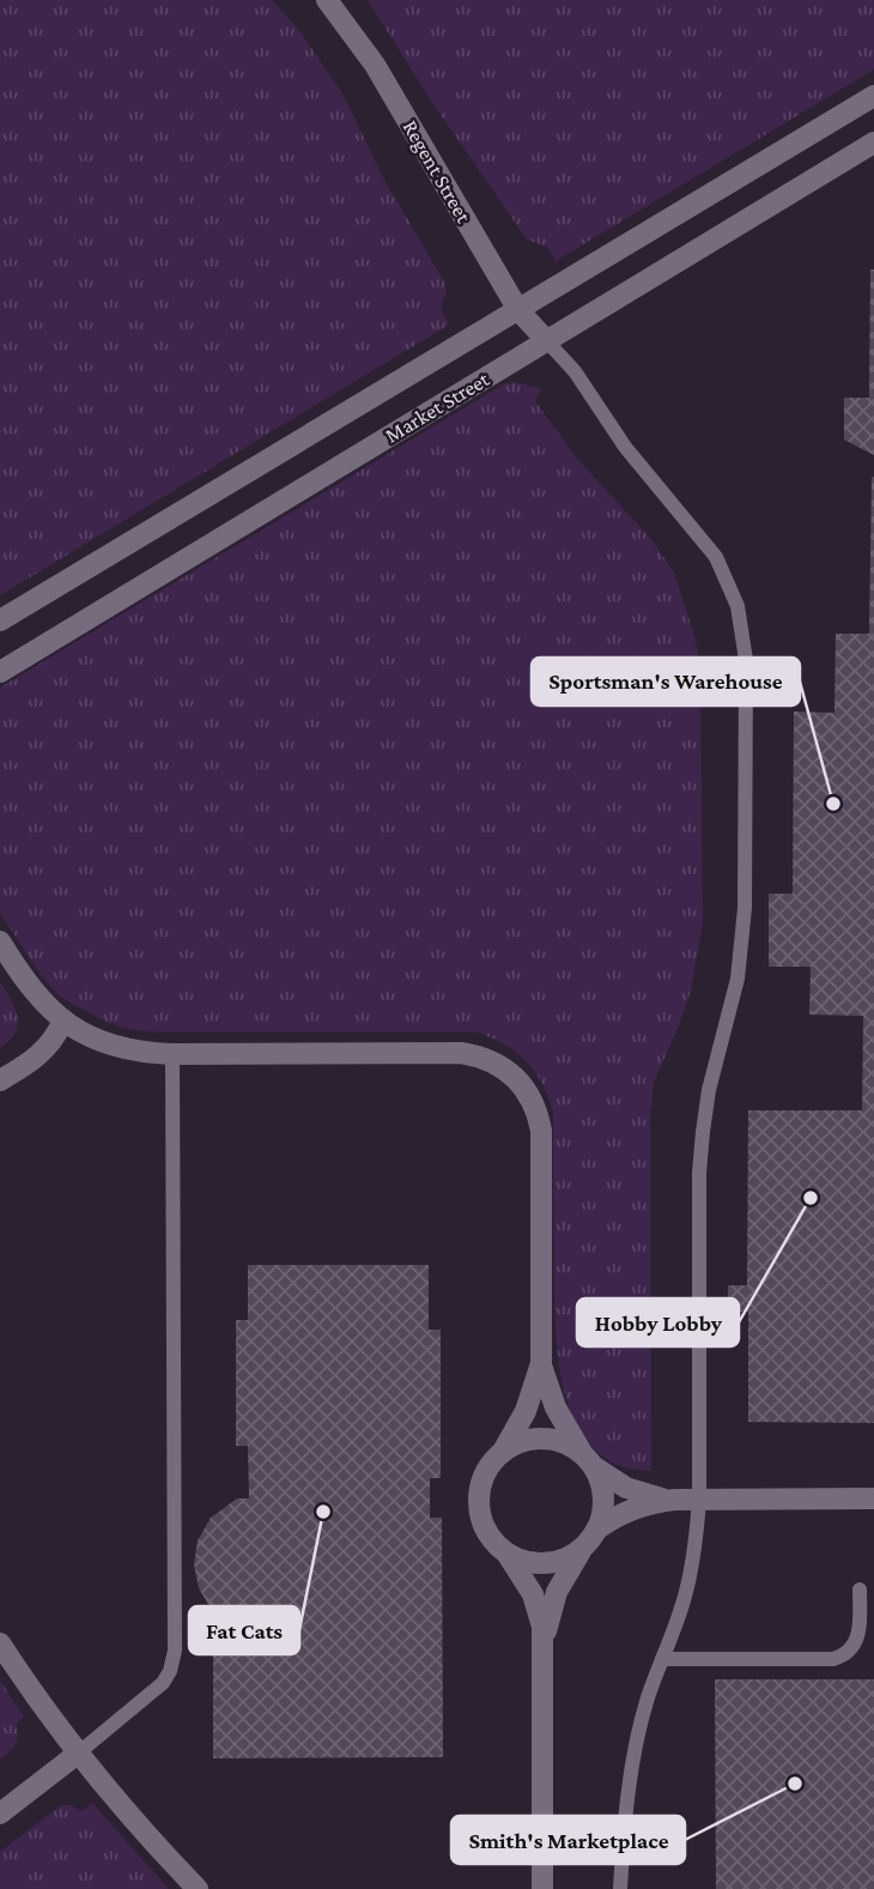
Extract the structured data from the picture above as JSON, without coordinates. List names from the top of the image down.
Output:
{
  "streets": {
    "street": ["Regent Street", "Market Street"]
  },
  "crossings": [
    ["Regent Street", "Market Street"]
  ],
  "places": [
    "Sportsman's Warehouse",
    "Hobby Lobby",
    "Fat Cats",
    "Smith's Marketplace"
  ]
}
